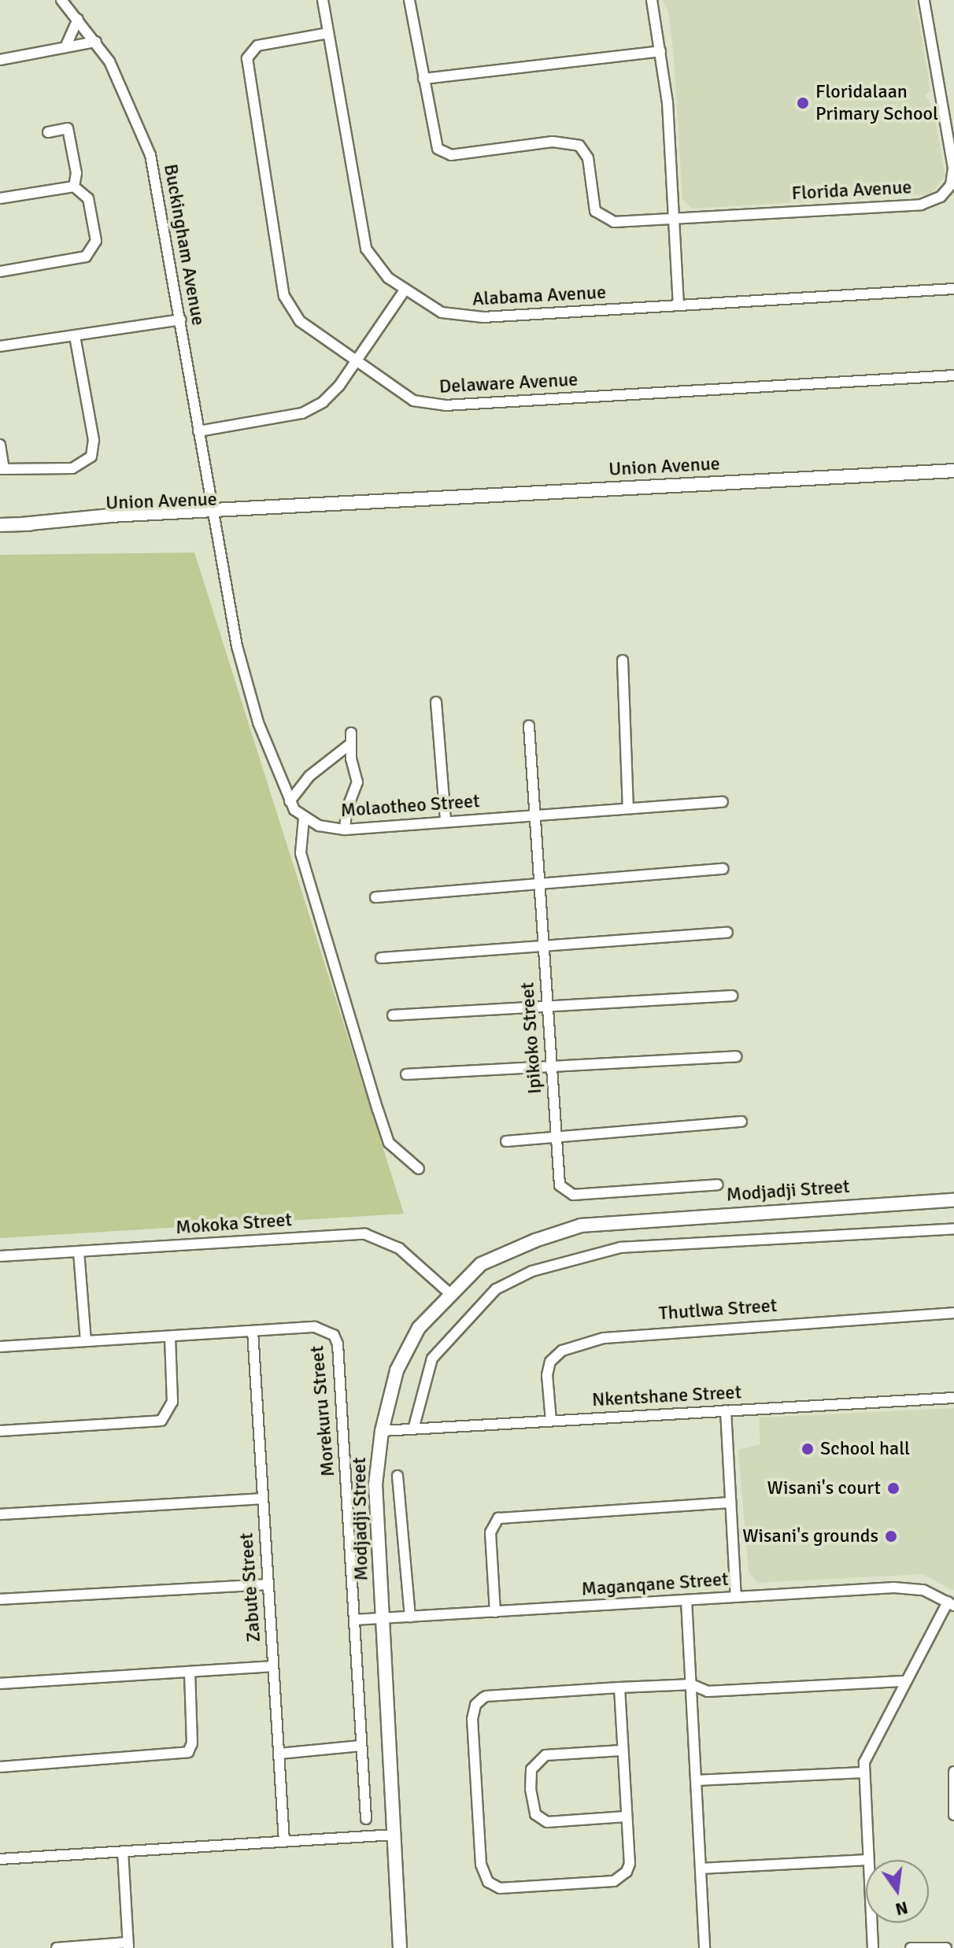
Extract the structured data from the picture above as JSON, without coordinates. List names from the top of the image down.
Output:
{
  "streets": {
    "street": [
      "Florida Avenue",
      "Buckingham Avenue",
      "Alabama Avenue",
      "Delaware Avenue",
      "Union Avenue",
      "Molaotheo Street",
      "Ipikoko Street",
      "Modjadji Street",
      "Mokoka Street",
      "Thutlwa Street",
      "Nkentshane Street",
      "Morekuru Street",
      "Maganqane Street",
      "Zabute Street"
    ]
  },
  "crossings": [
    ["Buckingham Avenue", "Union Avenue"],
    ["Alabama Avenue", "Delaware Avenue"],
    ["Molaotheo Street", "Ipikoko Street"],
    ["Modjadji Street", "Mokoka Street"],
    ["Modjadji Street", "Nkentshane Street"],
    ["Modjadji Street", "Maganqane Street"],
    ["Thutlwa Street", "Nkentshane Street"],
    ["Morekuru Street", "Maganqane Street"],
    ["Morekuru Street", "Zabute Street"]
  ],
  "places": [
    "Floridalaan Primary School",
    "School hall",
    "Wisani's court",
    "Wisani's grounds"
  ],
  "north": "bottom"
}
